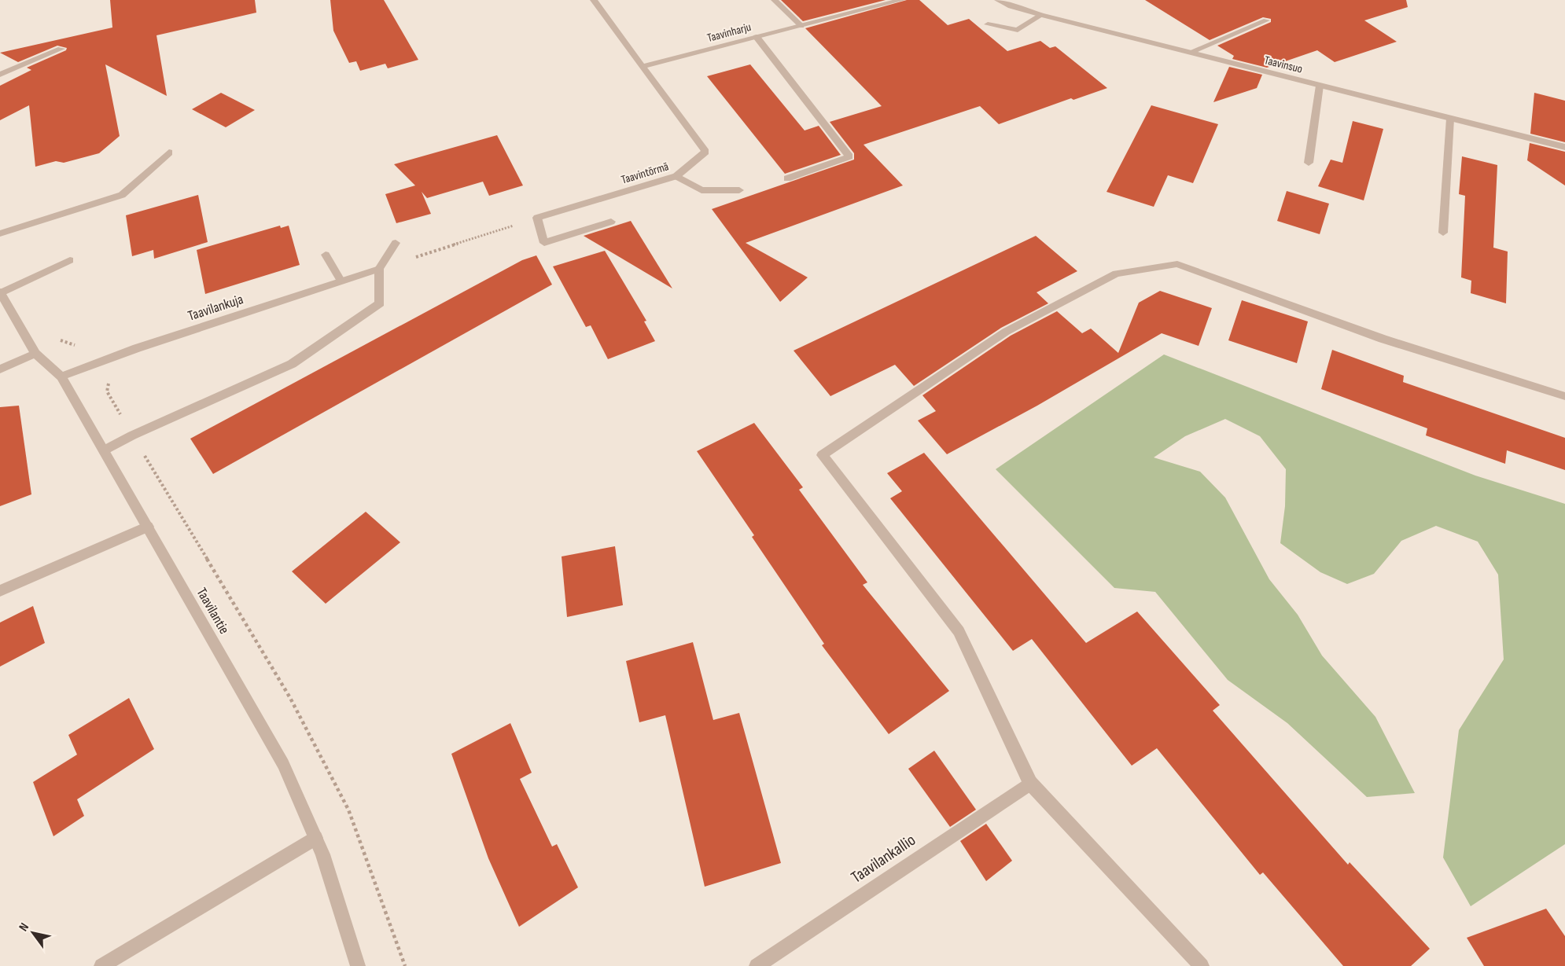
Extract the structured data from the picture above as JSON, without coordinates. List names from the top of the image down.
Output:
{
  "streets": {
    "street": [
      "Taavinharju",
      "Taavinsuo",
      "Taavintörmä",
      "Taavilankuja",
      "Taavilantie",
      "Taavilankallio"
    ]
  },
  "crossings": [
    ["Taavinharju", "Taavintörmä"],
    ["Taavilankuja", "Taavilantie"]
  ],
  "north": "top left"
}
